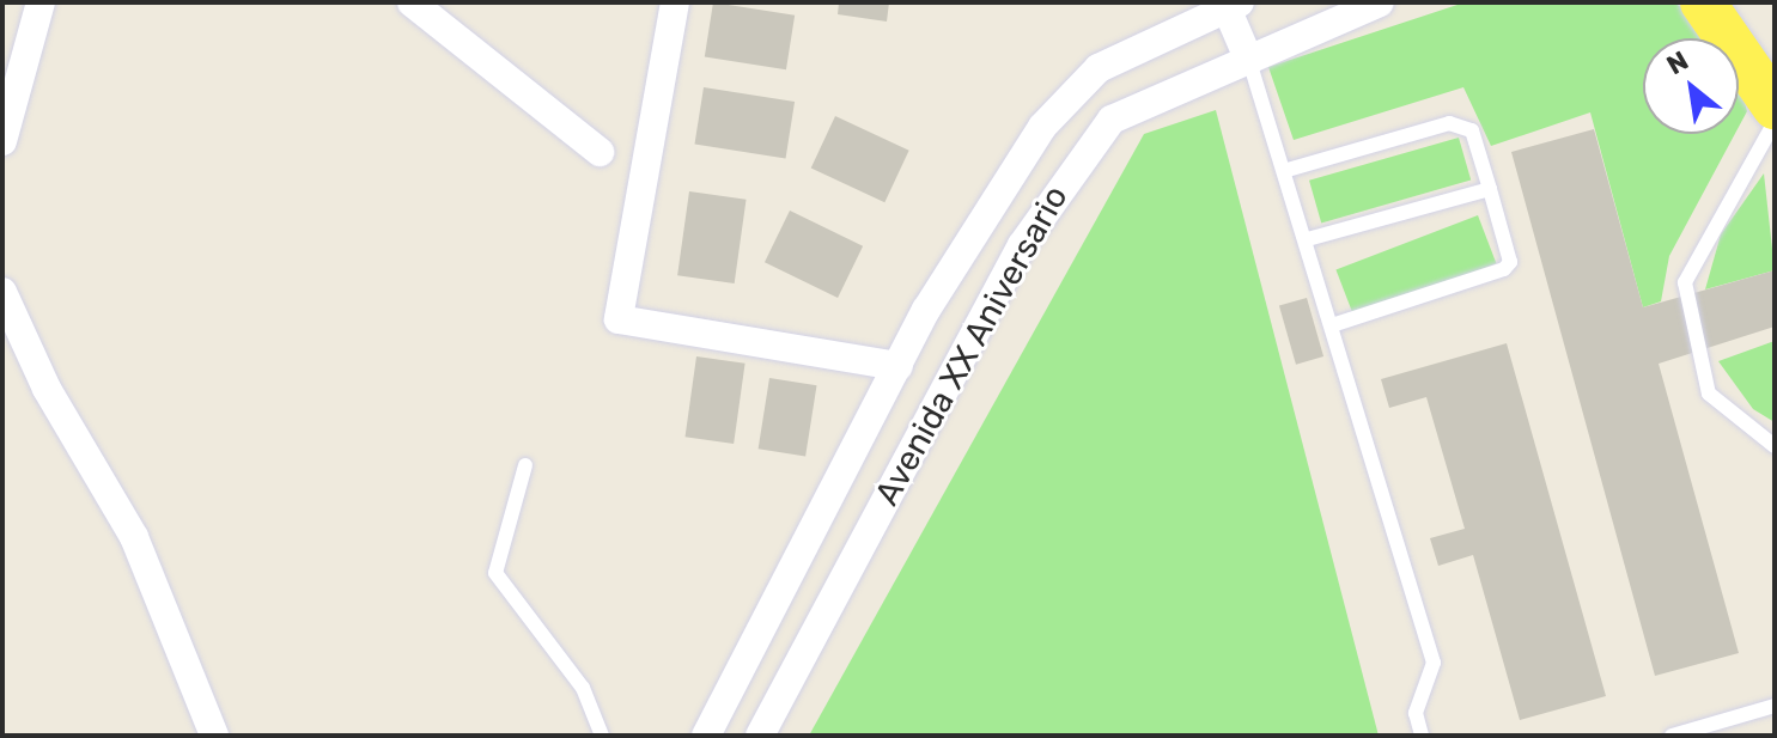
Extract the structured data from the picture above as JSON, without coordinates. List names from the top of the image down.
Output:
{
  "streets": {
    "street": ["Avenida XX Aniversario"]
  },
  "north": "top left"
}
